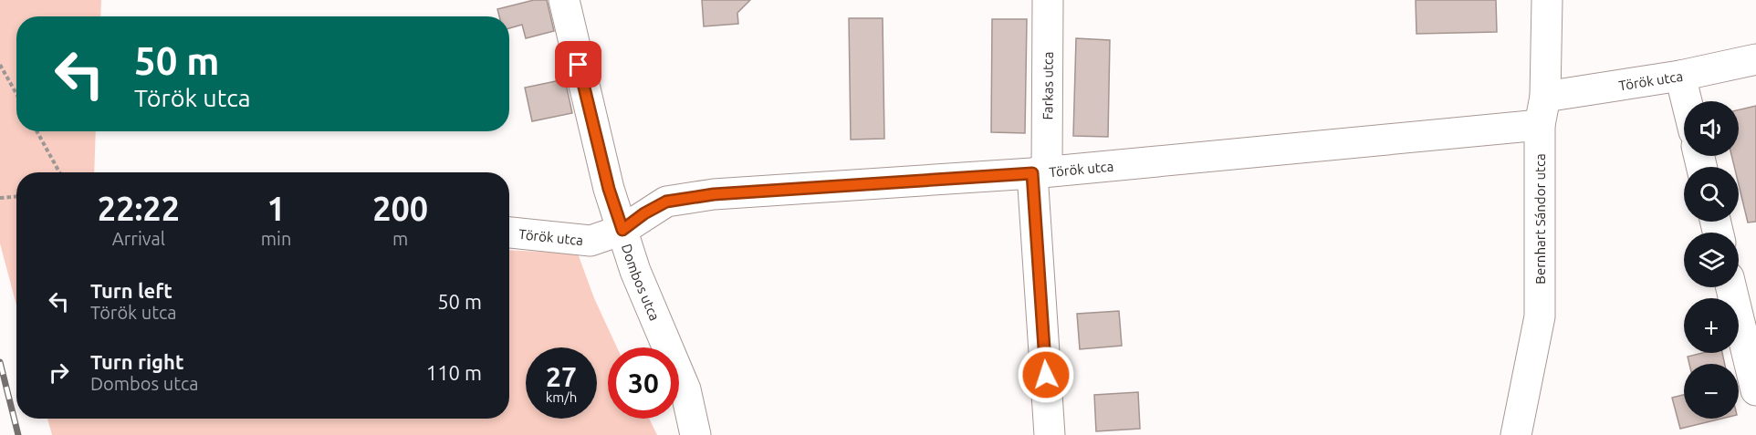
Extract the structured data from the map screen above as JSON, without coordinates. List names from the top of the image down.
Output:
{
  "streets": {
    "street": [
      "Török utca",
      "Farkas utca",
      "Bernhart Sándor utca",
      "Dombos utca"
    ]
  },
  "crossings": [
    ["Török utca", "Farkas utca"],
    ["Török utca", "Bernhart Sándor utca"],
    ["Török utca", "Dombos utca"]
  ],
  "page": {
    "turn": ["50 m", "Török utca"],
    "map_buttons": ["+", "−"],
    "eta": [
      "22:22",
      "Arrival",
      "1",
      "min",
      "200",
      "m"
    ],
    "list": [
      {
        "name": "Turn left",
        "note": "Török utca",
        "value": "50 m"
      },
      {
        "name": "Turn right",
        "note": "Dombos utca",
        "value": "110 m"
      }
    ],
    "speed": "27 km/h",
    "limit": "30"
  }
}
